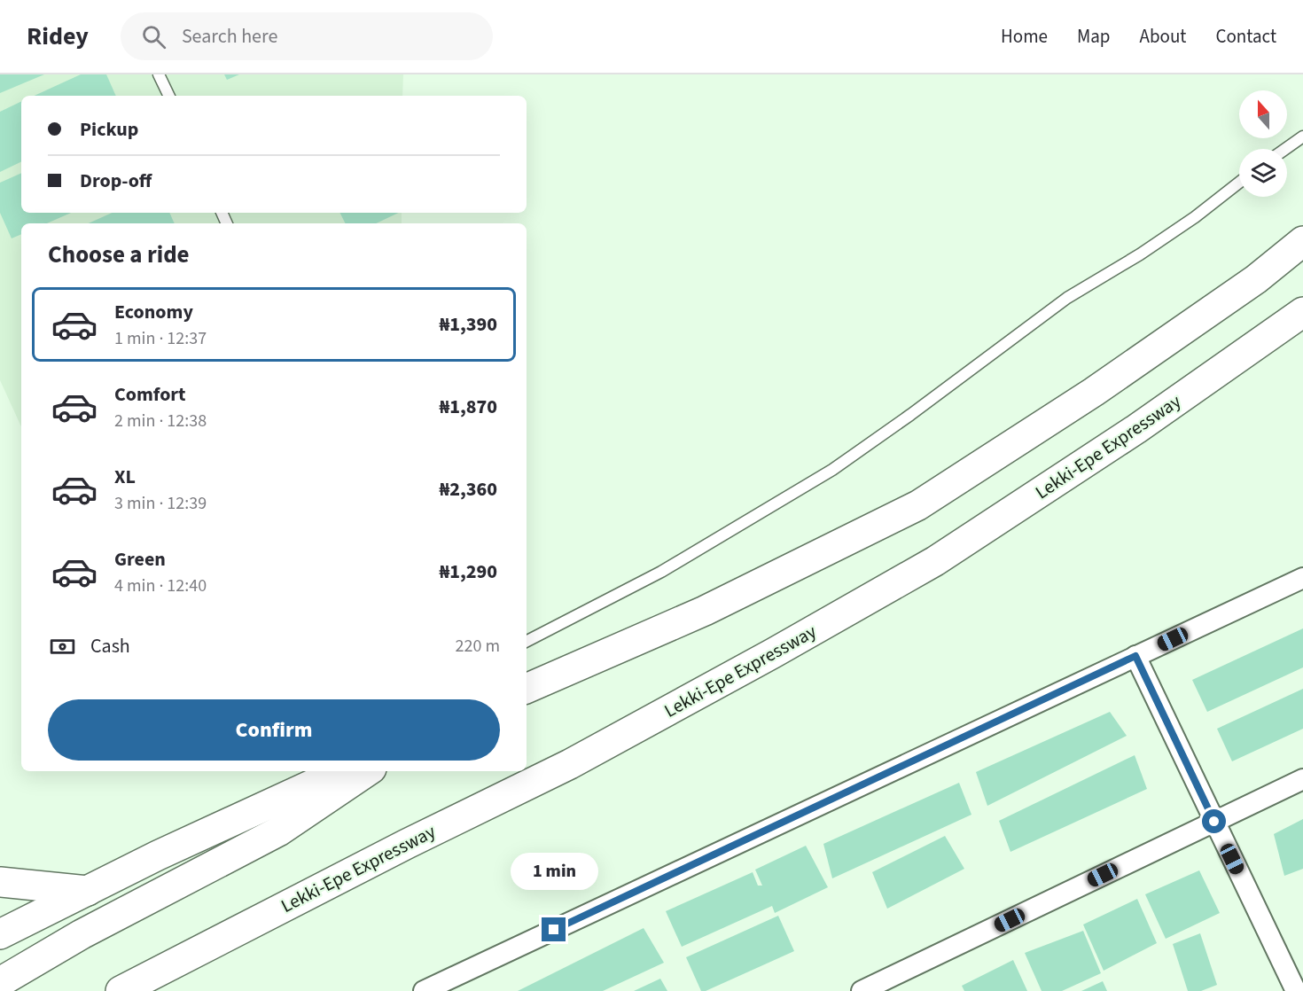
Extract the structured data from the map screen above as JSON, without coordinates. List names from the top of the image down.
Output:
{
  "streets": {
    "highway": ["Lekki-Epe Expressway"]
  },
  "north": "top",
  "page": {
    "header": "Ridey",
    "search": "Search here",
    "nav": [
      "Home",
      "Map",
      "About",
      "Contact"
    ],
    "banner": ["Pickup", "Drop-off"],
    "heading": "Choose a ride",
    "list": [
      {
        "name": "Economy",
        "note": "1 min · 12:37",
        "value": "₦1,390"
      },
      {
        "name": "Comfort",
        "note": "2 min · 12:38",
        "value": "₦1,870"
      },
      {
        "name": "XL",
        "note": "3 min · 12:39",
        "value": "₦2,360"
      },
      {
        "name": "Green",
        "note": "4 min · 12:40",
        "value": "₦1,290"
      }
    ],
    "pay": ["Cash", "220 m"],
    "buttons": "Confirm",
    "bubble": "1 min"
  }
}
